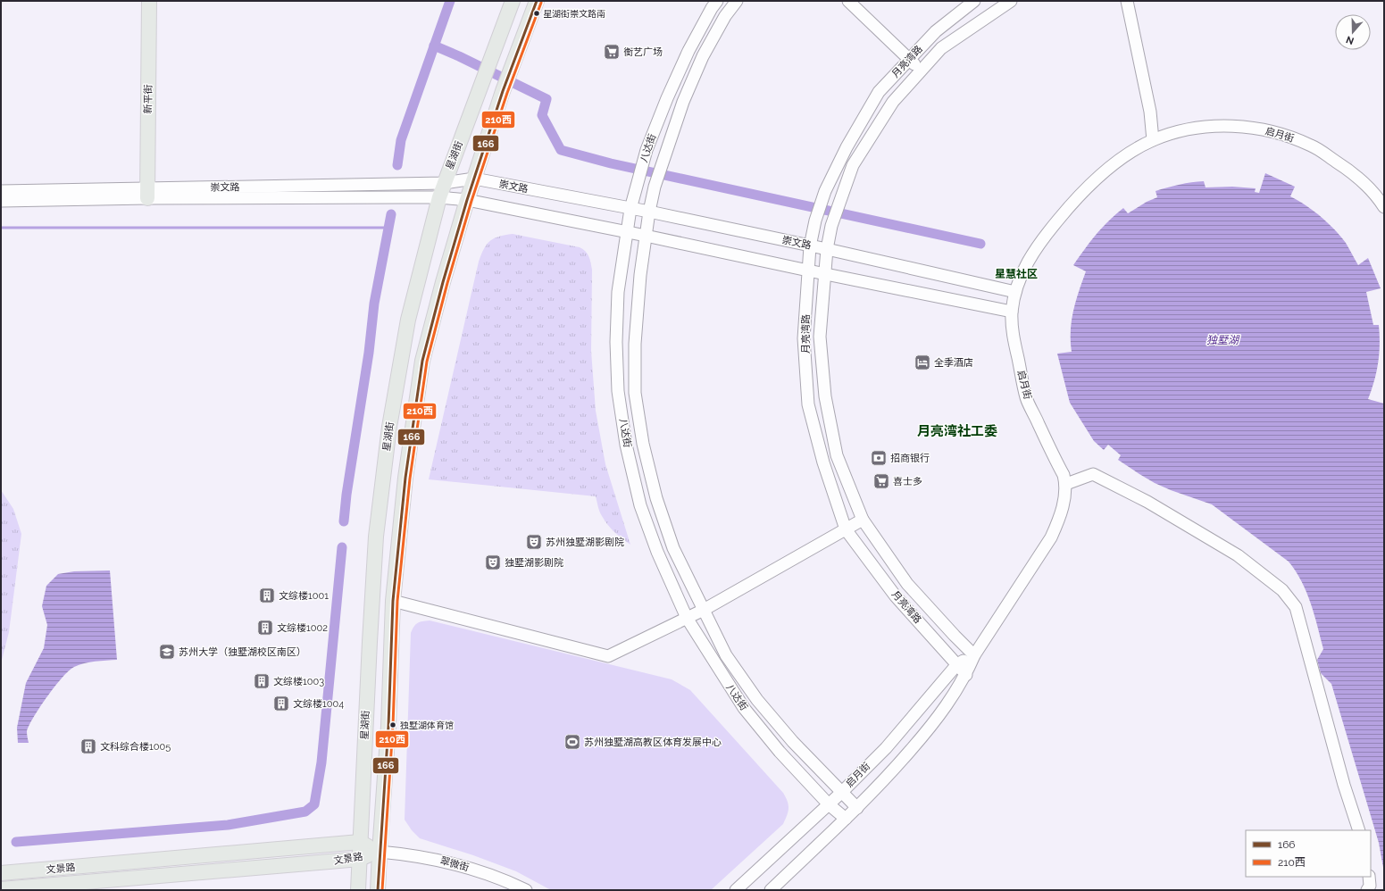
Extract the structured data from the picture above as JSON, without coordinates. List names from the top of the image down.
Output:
{
  "streets": {
    "main road": ["新平街", "星湖街", "文景路"],
    "street": [
      "月亮湾路",
      "启月街",
      "八达街",
      "崇文路",
      "翠微街"
    ]
  },
  "crossings": [
    ["月亮湾路", "启月街"],
    ["月亮湾路", "崇文路"],
    ["新平街", "崇文路"],
    ["启月街", "八达街"],
    ["启月街", "崇文路"],
    ["八达街", "崇文路"],
    ["星湖街", "崇文路"],
    ["星湖街", "文景路"],
    ["文景路", "翠微街"]
  ],
  "districts": ["星慧社区", "月亮湾社工委"],
  "water": ["独墅湖"],
  "places": {
    "other": ["星湖街崇文路南", "独墅湖体育馆"],
    "supermarket": ["衡艺广场", "喜士多"],
    "hotel": ["全季酒店"],
    "bank": ["招商银行"],
    "theatre": ["苏州独墅湖影剧院", "独墅湖影剧院"],
    "building": [
      "文综楼1001",
      "文综楼1002",
      "文综楼1003",
      "文综楼1004",
      "文科综合楼1005"
    ],
    "school or university": ["苏州大学（独墅湖校区南区）"],
    "sports": ["苏州独墅湖高教区体育发展中心"]
  },
  "lines": ["transit line 166", "transit line 210西"],
  "legend": ["166", "210西"],
  "north": "bottom"
}
